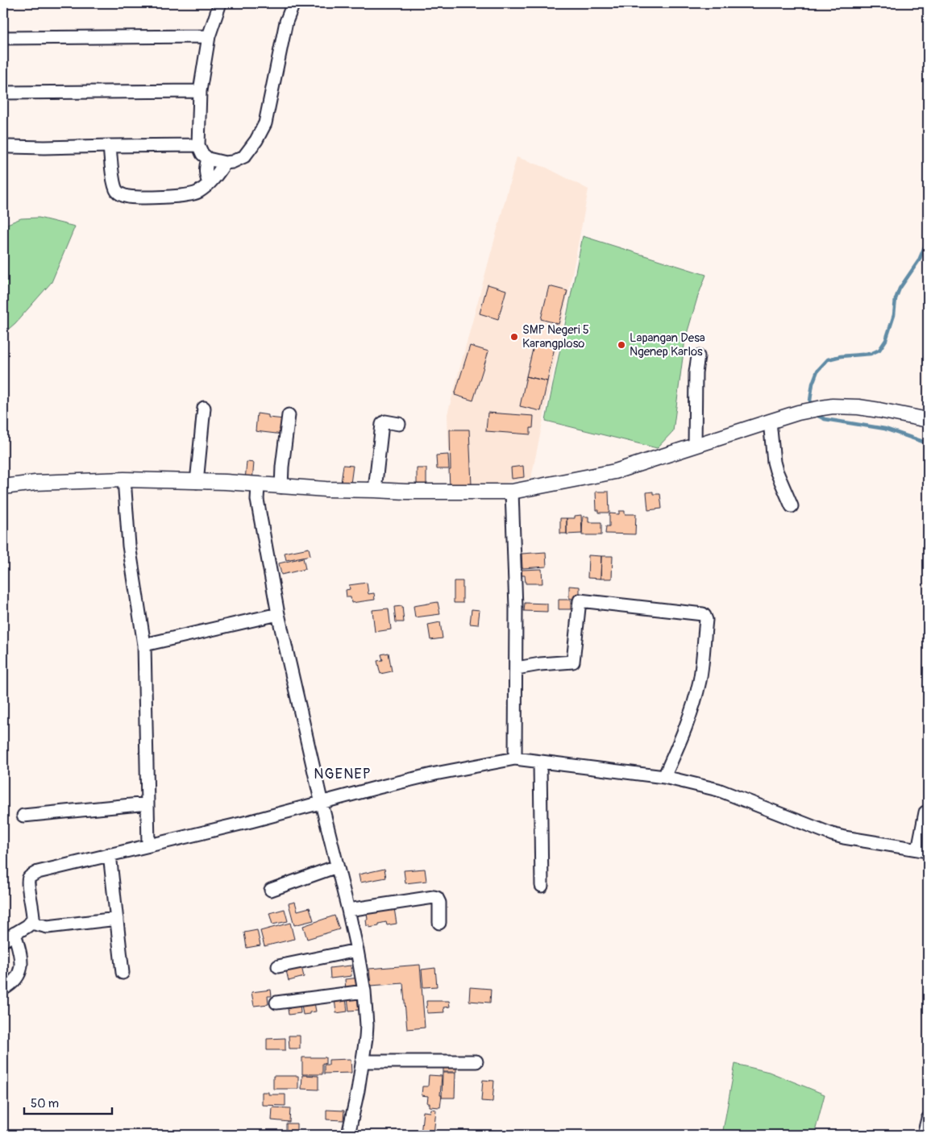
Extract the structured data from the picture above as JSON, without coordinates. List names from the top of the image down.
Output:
{
  "districts": ["NGENEP"],
  "places": ["SMP Negeri 5 Karangploso", "Lapangan Desa Ngenep Karlos"],
  "scale_bar": "50 m"
}
